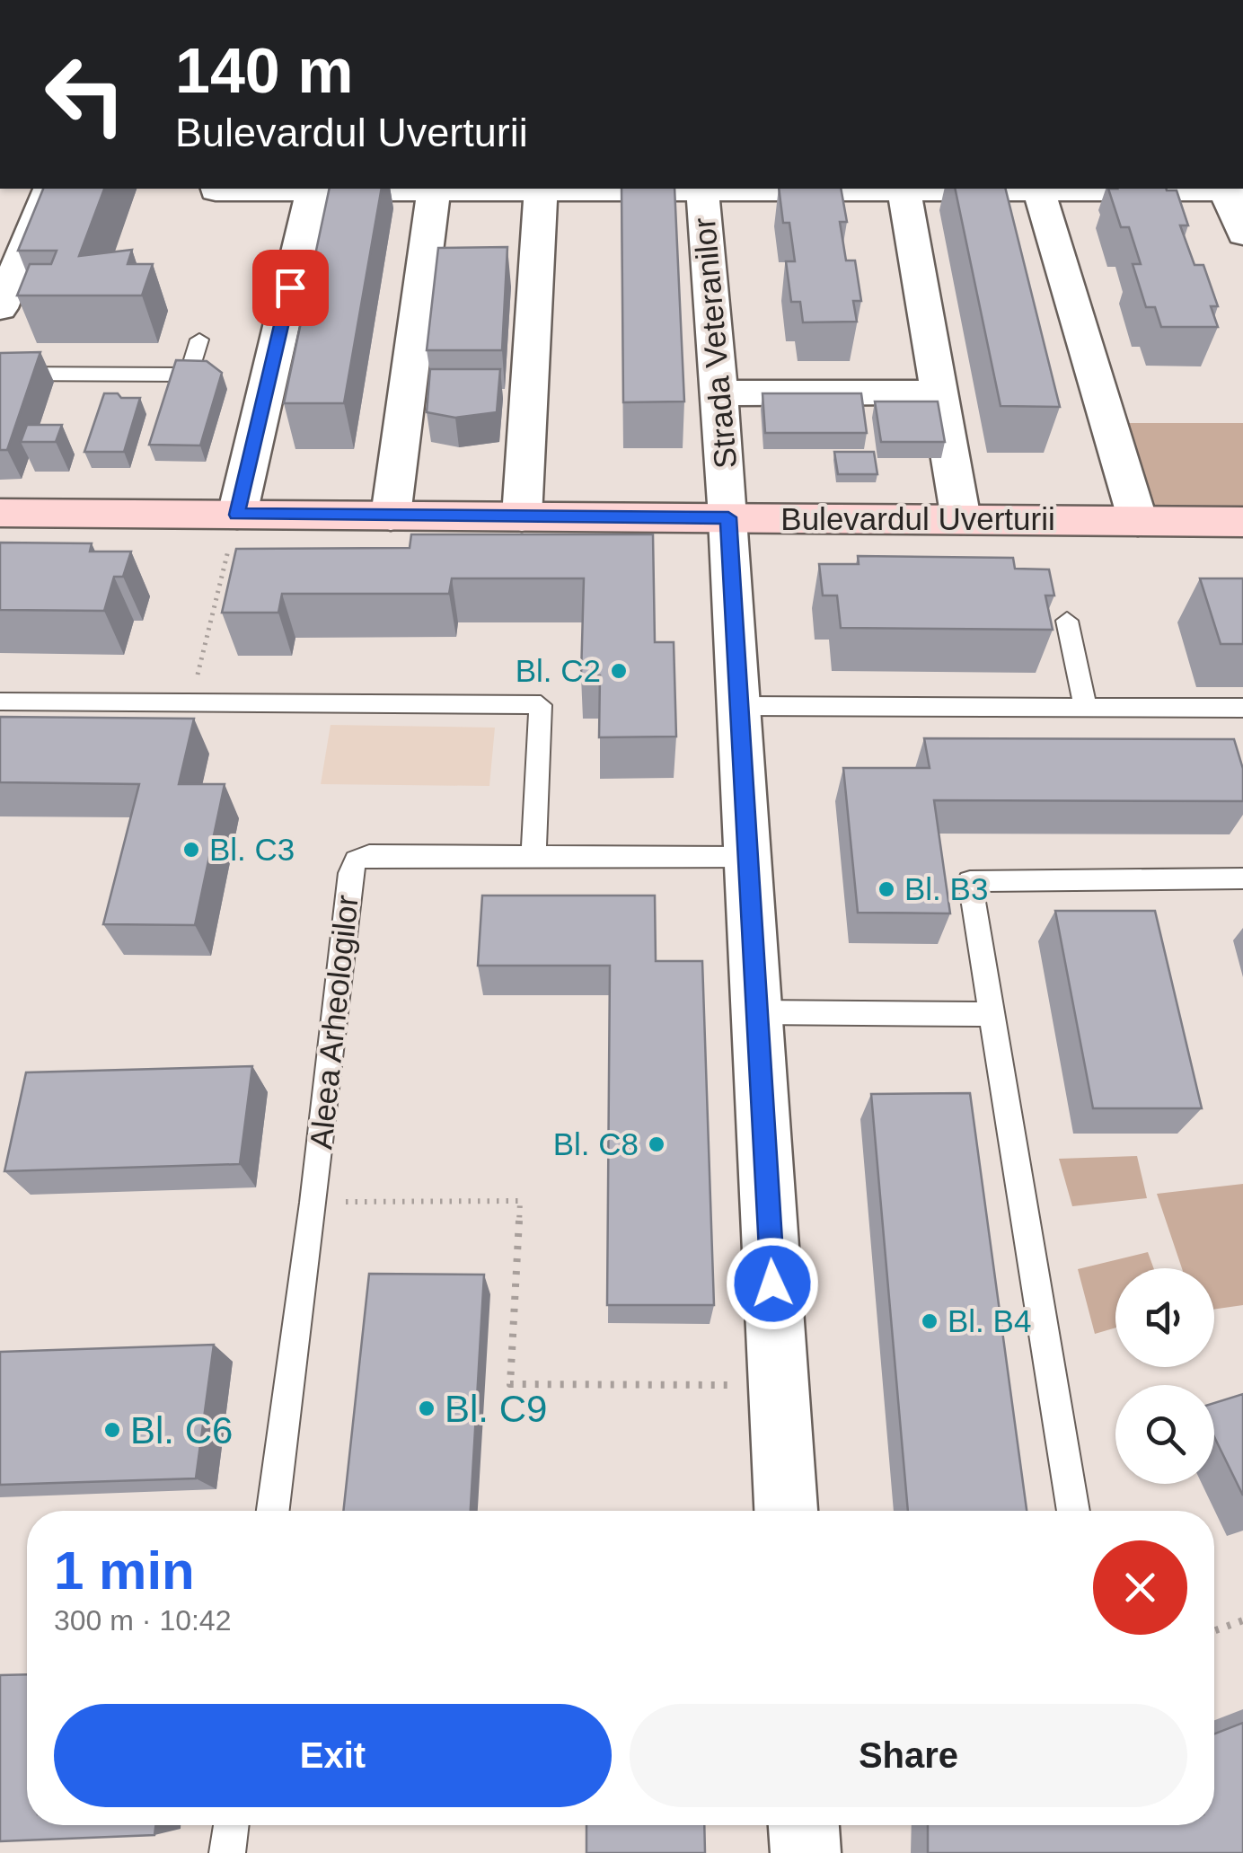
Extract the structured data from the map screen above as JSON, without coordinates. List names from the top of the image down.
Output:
{
  "streets": {
    "main road": ["Bulevardul Uverturii"],
    "street": ["Strada Veteranilor"],
    "lane": ["Aleea Arheologilor"]
  },
  "crossings": [
    ["Strada Veteranilor", "Bulevardul Uverturii"],
    ["Strada Veteranilor", "Aleea Arheologilor"]
  ],
  "places": [
    "Bl. C2",
    "Bl. C3",
    "Bl. B3",
    "Bl. C8",
    "Bl. B4",
    "Bl. C9",
    "Bl. C6"
  ],
  "page": {
    "turn": ["140 m", "Bulevardul Uverturii"],
    "heading": ["1 min", "300 m · 10:42"],
    "buttons": ["Exit", "Share"]
  }
}
